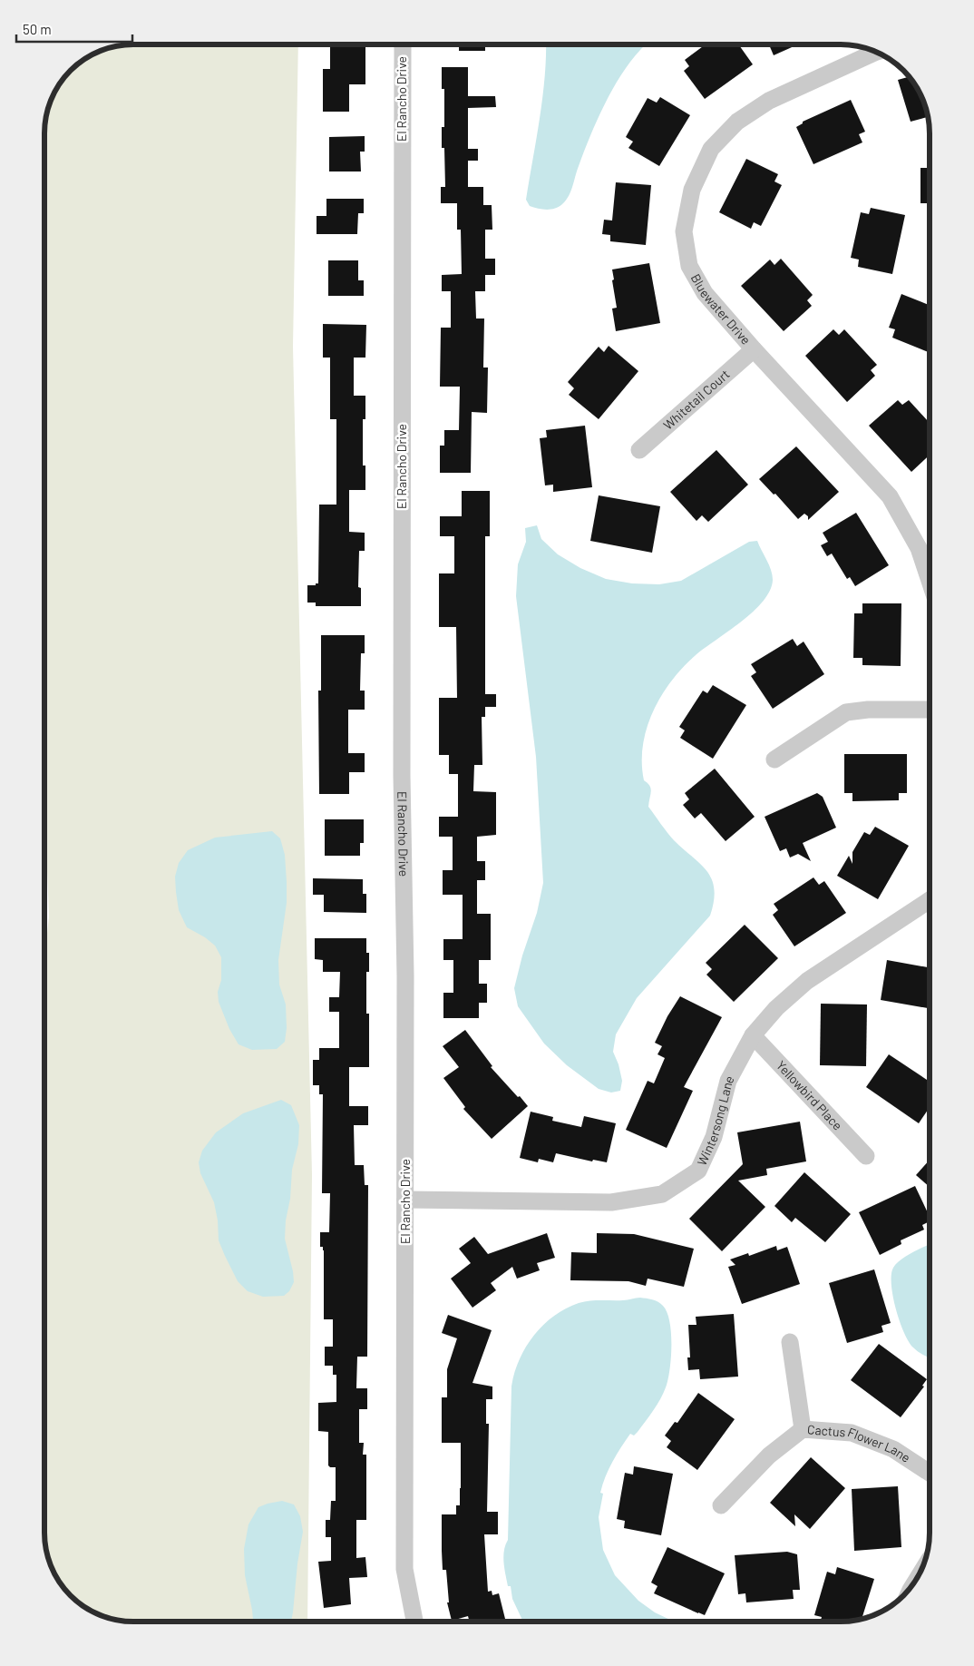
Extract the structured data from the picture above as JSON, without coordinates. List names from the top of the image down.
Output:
{
  "streets": {
    "street": [
      "El Rancho Drive",
      "Bluewater Drive",
      "Whitetail Court",
      "Yellowbird Place",
      "Wintersong Lane",
      "Cactus Flower Lane"
    ]
  },
  "crossings": [
    ["El Rancho Drive", "Wintersong Lane"],
    ["Bluewater Drive", "Whitetail Court"],
    ["Yellowbird Place", "Wintersong Lane"]
  ],
  "scale_bar": "50 m"
}
